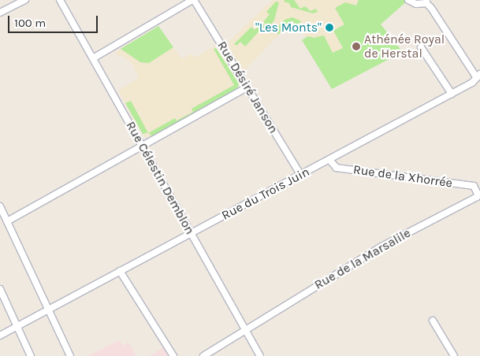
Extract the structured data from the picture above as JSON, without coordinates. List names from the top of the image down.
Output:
{
  "streets": {
    "street": [
      "Rue Désiré Janson",
      "Rue de la Xhorrée",
      "Rue Célestin Demblon",
      "Rue du Trois Juin",
      "Rue de la Marsalile"
    ]
  },
  "crossings": [
    ["Rue Désiré Janson", "Rue du Trois Juin"],
    ["Rue de la Xhorrée", "Rue du Trois Juin"],
    ["Rue de la Xhorrée", "Rue de la Marsalile"],
    ["Rue Célestin Demblon", "Rue du Trois Juin"],
    ["Rue Célestin Demblon", "Rue de la Marsalile"]
  ],
  "places": ["\"Les Monts\"", "Athénée Royal de Herstal"],
  "scale_bar": "100 m"
}
